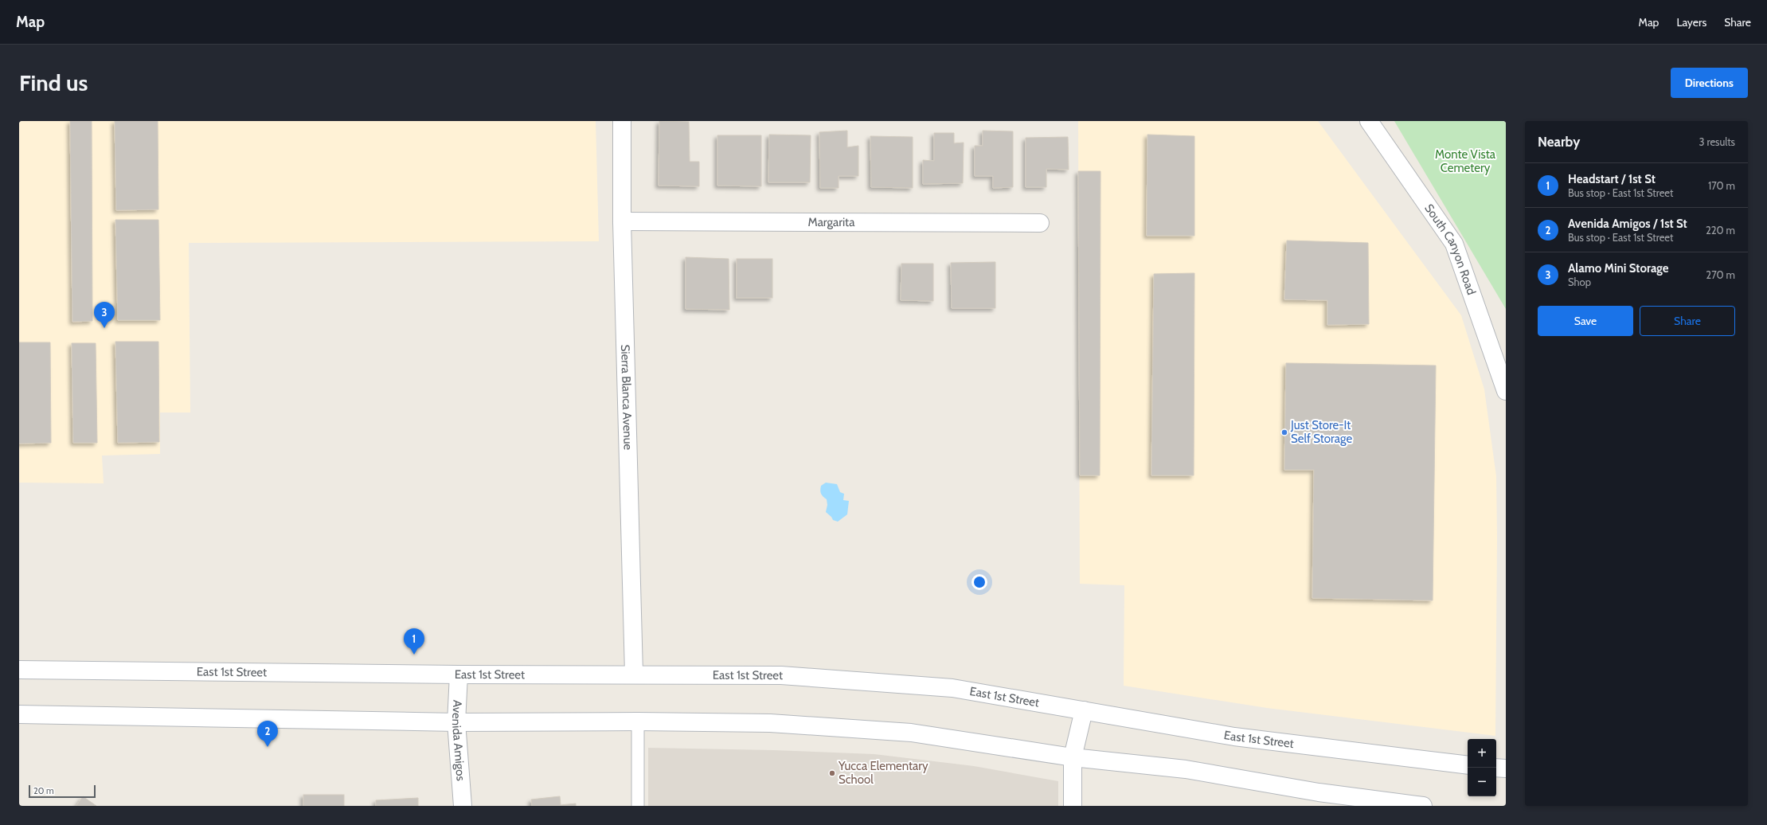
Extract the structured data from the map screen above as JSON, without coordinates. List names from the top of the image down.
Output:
{
  "streets": {
    "main road": [
      "Margarita",
      "South Canyon Road",
      "Sierra Blanca Avenue",
      "East 1st Street",
      "Avenida Amigos"
    ]
  },
  "crossings": [
    ["Margarita", "Sierra Blanca Avenue"],
    ["Sierra Blanca Avenue", "East 1st Street"],
    ["East 1st Street", "Avenida Amigos"]
  ],
  "parks": ["Monte Vista Cemetery"],
  "places": ["Just Store-It Self Storage", "Yucca Elementary School"],
  "scale_bar": "20 m",
  "page": {
    "header": "Map",
    "nav": ["Map", "Layers", "Share"],
    "buttons": [
      "Directions",
      ["Save", "Share"]
    ],
    "title": "Find us",
    "heading": ["Nearby", "3 results"],
    "list": [
      {
        "mark": "1",
        "name": "Headstart / 1st St",
        "note": "Bus stop · East 1st Street",
        "value": "170 m"
      },
      {
        "mark": "2",
        "name": "Avenida Amigos / 1st St",
        "note": "Bus stop · East 1st Street",
        "value": "220 m"
      },
      {
        "mark": "3",
        "name": "Alamo Mini Storage",
        "note": "Shop",
        "value": "270 m"
      }
    ],
    "pins": ["3", "1", "2"],
    "map_buttons": ["+", "−"],
    "scale": "20 m"
  }
}
